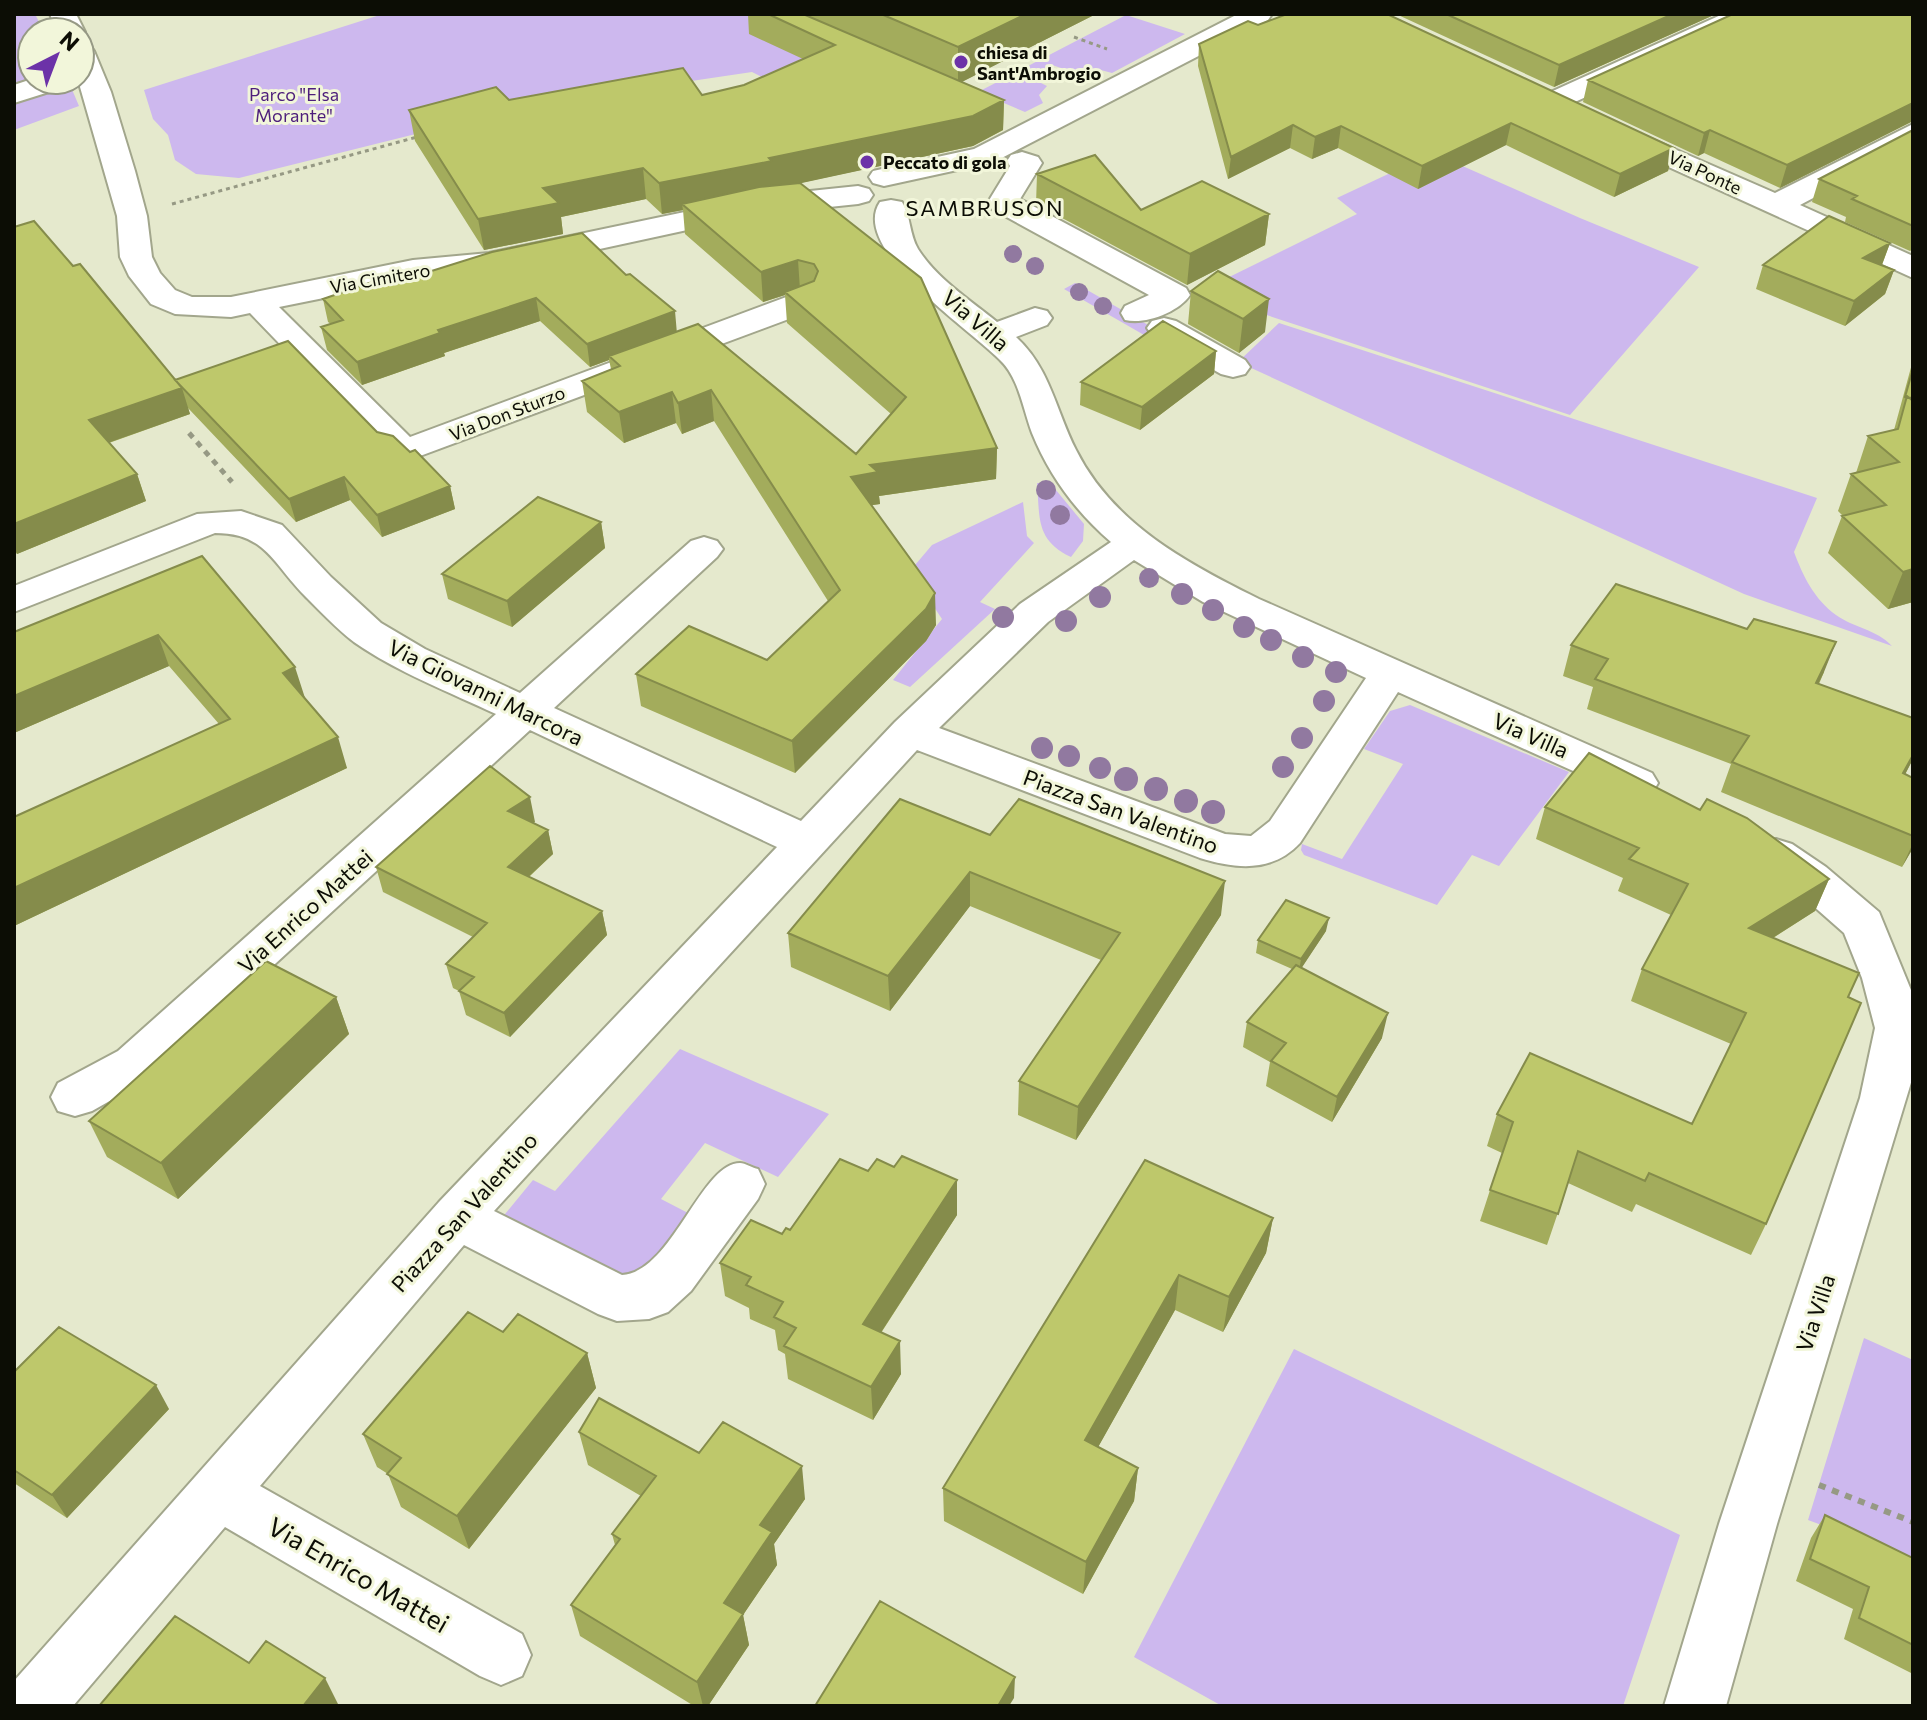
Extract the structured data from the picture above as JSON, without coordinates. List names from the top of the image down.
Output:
{
  "streets": {
    "street": [
      "Via Ponte",
      "Via Cimitero",
      "Via Villa",
      "Via Don Sturzo",
      "Via Giovanni Marcora",
      "Piazza San Valentino",
      "Via Enrico Mattei"
    ]
  },
  "crossings": [
    ["Via Cimitero", "Via Villa"],
    ["Via Cimitero", "Via Don Sturzo"],
    ["Via Villa", "Piazza San Valentino"],
    ["Via Giovanni Marcora", "Piazza San Valentino"],
    ["Via Giovanni Marcora", "Via Enrico Mattei"],
    ["Piazza San Valentino", "Via Enrico Mattei"]
  ],
  "districts": ["SAMBRUSON"],
  "parks": ["Parco \"Elsa Morante\""],
  "places": ["chiesa di Sant'Ambrogio", "Peccato di gola"],
  "north": "top right"
}
